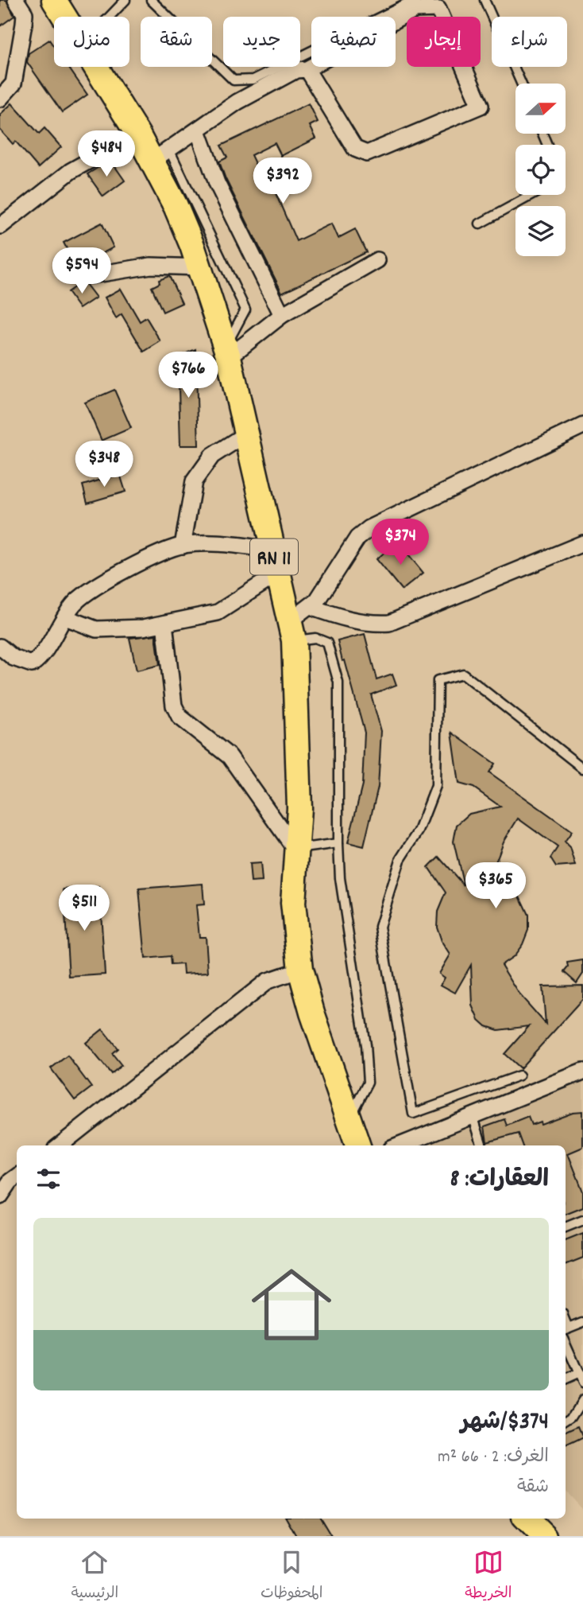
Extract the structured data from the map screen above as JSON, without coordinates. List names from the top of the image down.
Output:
{
  "streets": {
    "main road": ["RN 11"]
  },
  "north": "right",
  "page": {
    "chip": [
      "شراء",
      "إيجار",
      "تصفية",
      "جديد",
      "شقة",
      "منزل"
    ],
    "price": [
      "$484",
      "$392",
      "$594",
      "$766",
      "$348",
      "$374",
      "$365",
      "$511"
    ],
    "heading": "العقارات: 8",
    "list": [
      {
        "name": "$374/شهر",
        "note": "الغرف: 2 · 66 m² · شقة"
      }
    ],
    "tabs": ["الخريطة", "المحفوظات", "الرئيسية"]
  }
}
